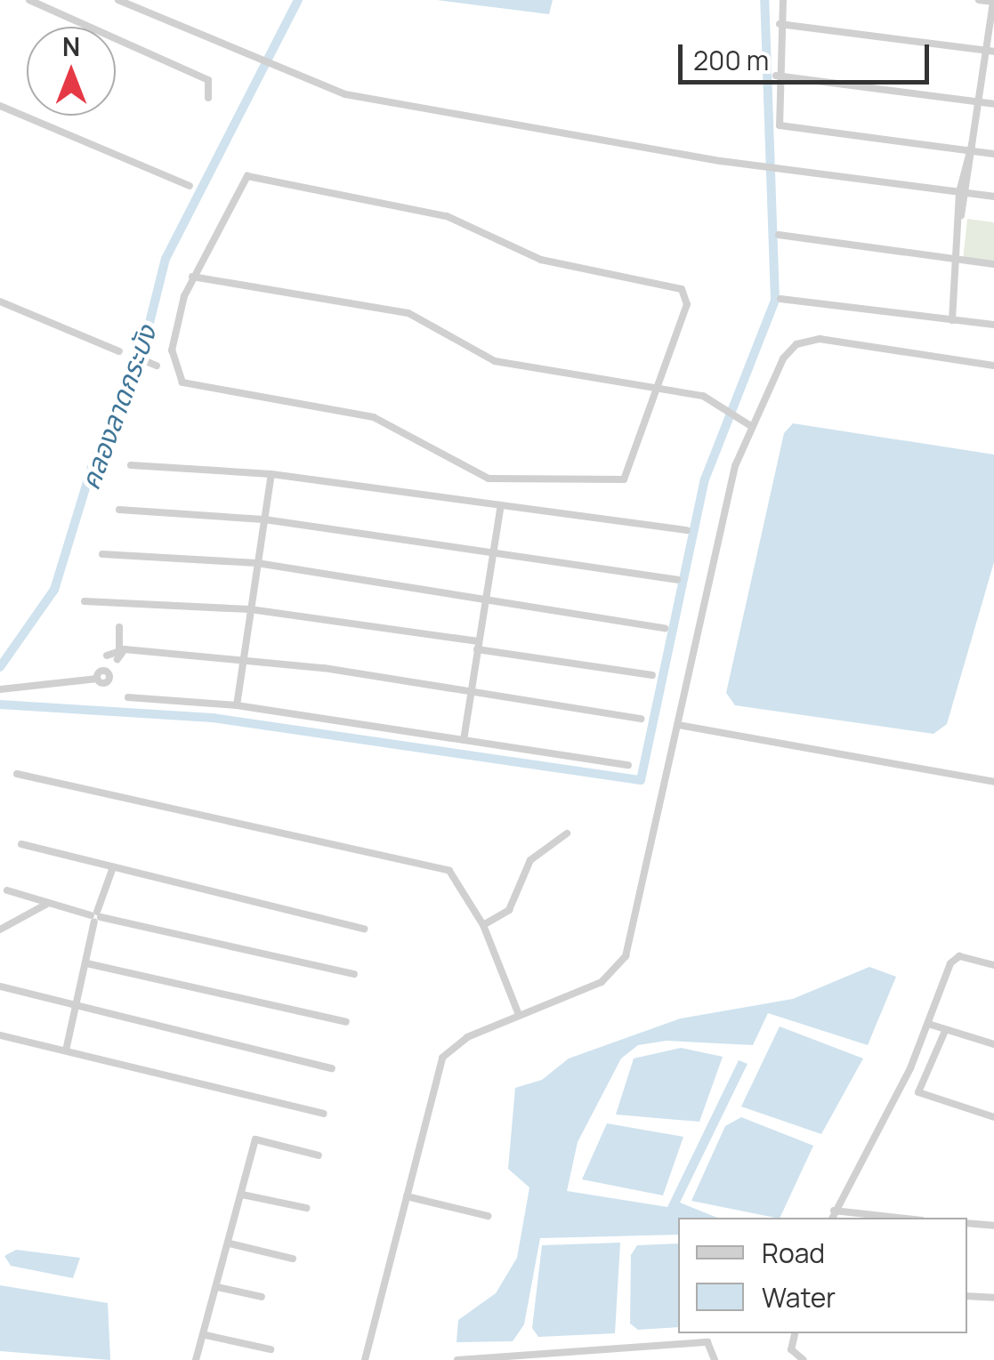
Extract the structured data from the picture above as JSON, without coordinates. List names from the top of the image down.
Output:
{
  "water": ["คลองลาดกระบัง"],
  "legend": ["Road", "Water"],
  "scale_bar": "200 m",
  "north": "top"
}
